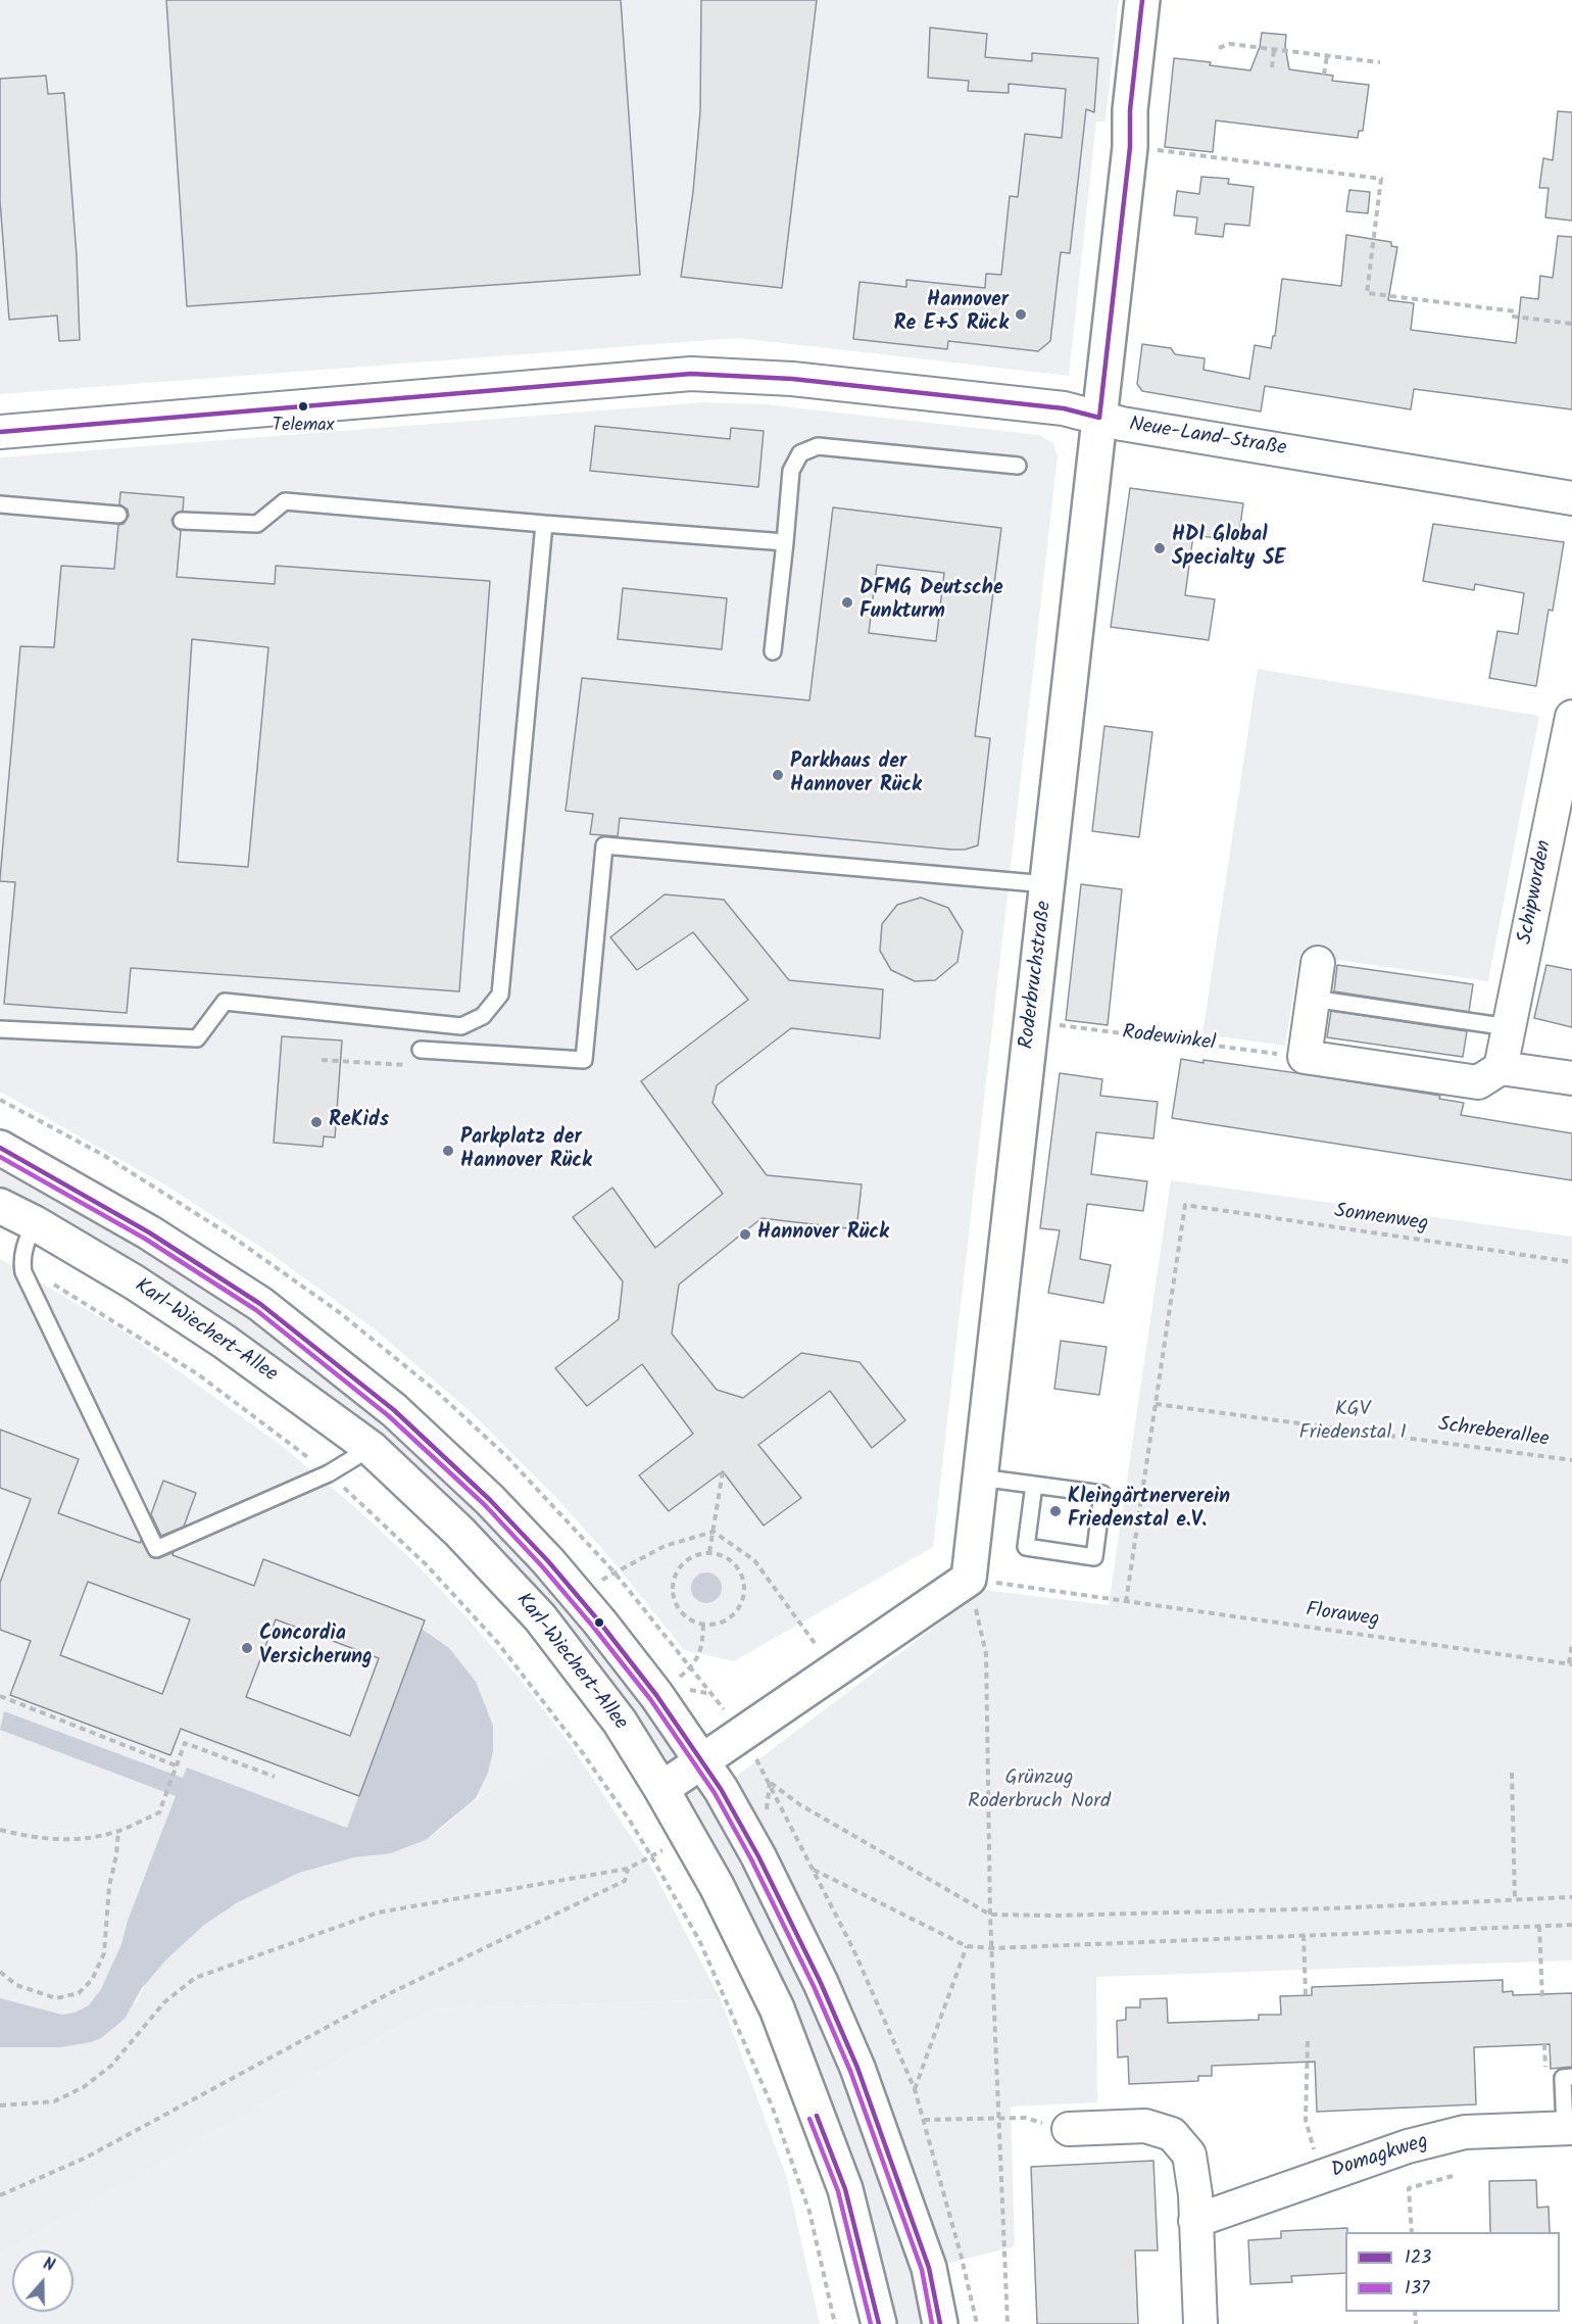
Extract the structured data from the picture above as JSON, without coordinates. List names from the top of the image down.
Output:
{
  "streets": {
    "main road": ["Roderbruchstraße", "Karl-Wiechert-Allee"],
    "street": ["Neue-Land-Straße", "Schipworden", "Domagkweg"],
    "path": [
      "Rodewinkel",
      "Sonnenweg",
      "Schreberallee",
      "Floraweg"
    ]
  },
  "crossings": [
    ["Neue-Land-Straße", "Roderbruchstraße"],
    ["Roderbruchstraße", "Rodewinkel"],
    ["Roderbruchstraße", "Floraweg"],
    ["Sonnenweg", "Schreberallee"]
  ],
  "parks": ["KGV Friedenstal I", "Grünzug Roderbruch Nord"],
  "places": [
    "Hannover Re E+S Rück",
    "Telemax",
    "HDI Global Specialty SE",
    "DFMG Deutsche Funkturm",
    "Parkhaus der Hannover Rück",
    "ReKids",
    "Parkplatz der Hannover Rück",
    "Hannover Rück",
    "Kleingärtnerverein Friedenstal e.V.",
    "Concordia Versicherung"
  ],
  "lines": ["transit line 123", "transit line 137"],
  "legend": ["123", "137"],
  "north": "top"
}
